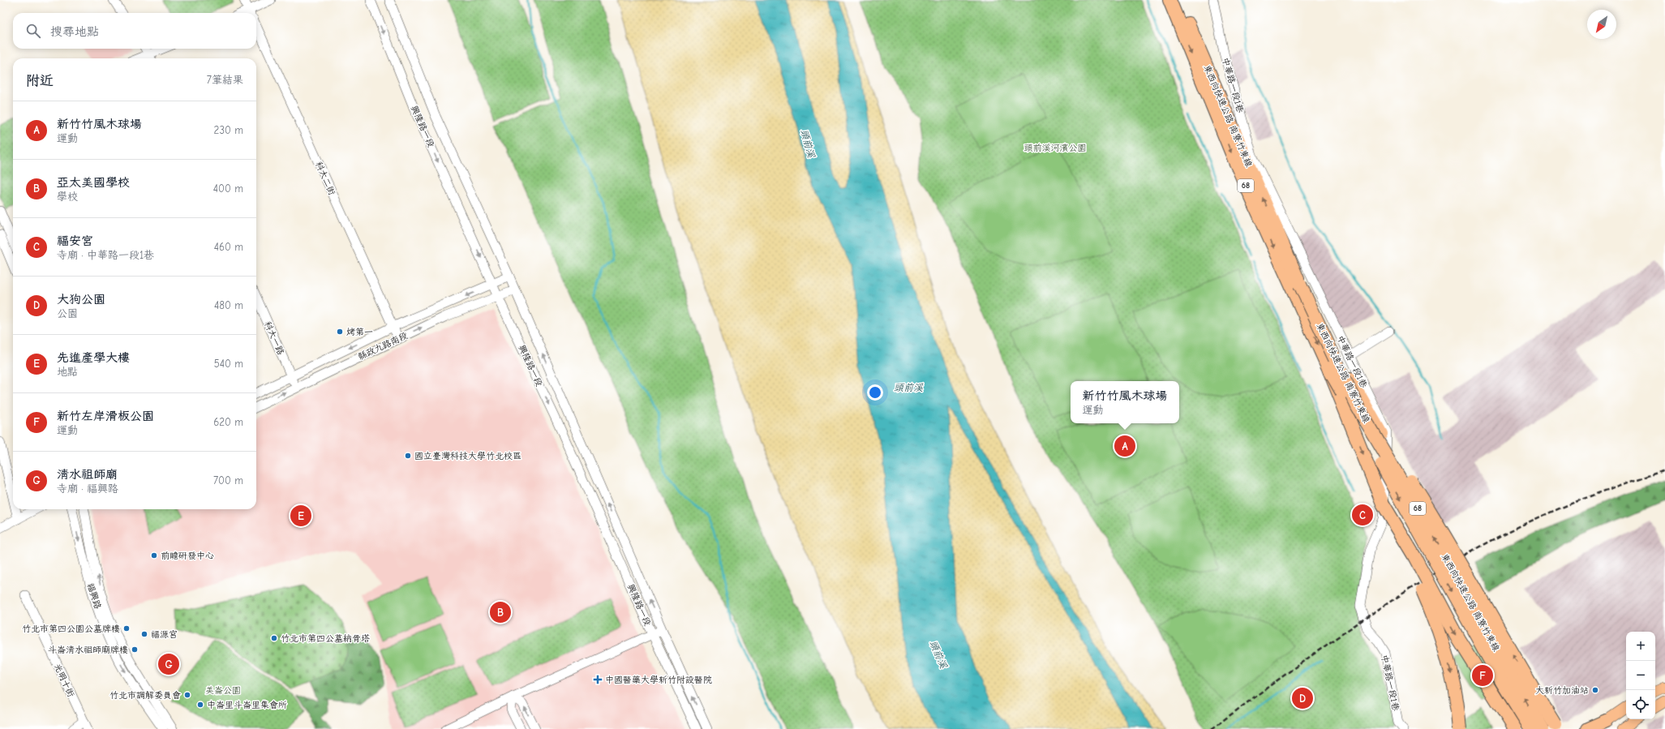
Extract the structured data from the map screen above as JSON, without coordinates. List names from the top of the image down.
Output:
{
  "streets": {
    "highway": ["東西向快速公路 南寮竹東線", "68"],
    "street": [
      "中華路一段1巷",
      "興隆路一段",
      "科大二街",
      "科大一路",
      "縣政九路南段",
      "福興路",
      "光明十街"
    ]
  },
  "crossings": [
    ["興隆路一段", "縣政九路南段"],
    ["科大二街", "縣政九路南段"],
    ["科大一路", "縣政九路南段"]
  ],
  "water": ["頭前溪"],
  "parks": ["頭前溪河濱公園", "美崙公園"],
  "places": {
    "other": [
      "烤第一",
      "國立臺灣科技大學竹北校區",
      "前瞻研發中心",
      "竹北市第四公園公墓牌樓",
      "福源宮",
      "竹北市第四公墓納骨塔",
      "斗崙清水祖師廟牌樓",
      "大新竹加油站",
      "竹北市調解委員會",
      "中崙里斗崙里集會所"
    ],
    "health": ["中國醫藥大學新竹附設醫院"]
  },
  "north": "bottom left",
  "page": {
    "search": "搜尋地點",
    "heading": ["附近", "7筆結果"],
    "list": [
      {
        "mark": "A",
        "name": "新竹竹風木球場",
        "note": "運動",
        "value": "230 m"
      },
      {
        "mark": "B",
        "name": "亞太美國學校",
        "note": "學校",
        "value": "400 m"
      },
      {
        "mark": "C",
        "name": "福安宮",
        "note": "寺廟 · 中華路一段1巷",
        "value": "460 m"
      },
      {
        "mark": "D",
        "name": "大狗公園",
        "note": "公園",
        "value": "480 m"
      },
      {
        "mark": "E",
        "name": "先進產學大樓",
        "note": "地點",
        "value": "540 m"
      },
      {
        "mark": "F",
        "name": "新竹左岸滑板公園",
        "note": "運動",
        "value": "620 m"
      },
      {
        "mark": "G",
        "name": "清水祖師廟",
        "note": "寺廟 · 福興路",
        "value": "700 m"
      }
    ],
    "popup": ["新竹竹風木球場", "運動"],
    "pins": [
      "A",
      "C",
      "E",
      "B",
      "G",
      "F",
      "D"
    ],
    "map_buttons": ["+", "−"]
  }
}
